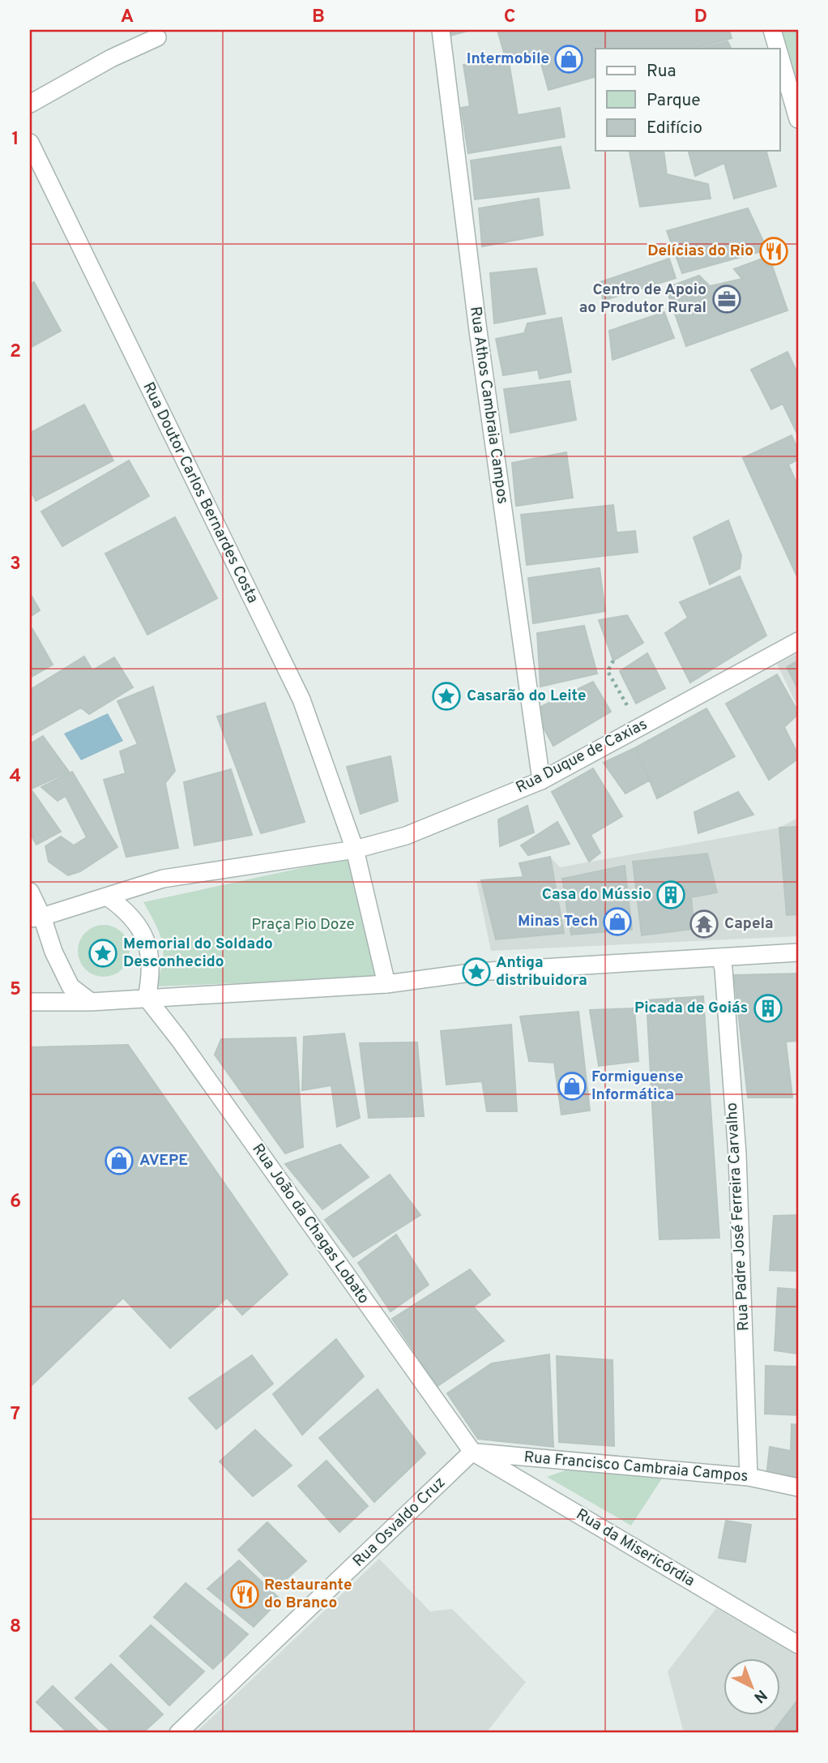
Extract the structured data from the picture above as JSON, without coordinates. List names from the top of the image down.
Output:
{
  "streets": {
    "street": [
      "Rua Athos Cambraia Campos",
      "Rua Doutor Carlos Bernardes Costa",
      "Rua Duque de Caxias",
      "Rua Padre José Ferreira Carvalho",
      "Rua João da Chagas Lobato",
      "Rua Francisco Cambraia Campos",
      "Rua Osvaldo Cruz",
      "Rua da Misericórdia"
    ]
  },
  "crossings": [
    ["Rua Athos Cambraia Campos", "Rua Duque de Caxias"],
    ["Rua Doutor Carlos Bernardes Costa", "Rua Duque de Caxias"],
    ["Rua Padre José Ferreira Carvalho", "Rua Francisco Cambraia Campos"],
    ["Rua João da Chagas Lobato", "Rua Francisco Cambraia Campos"],
    ["Rua João da Chagas Lobato", "Rua Osvaldo Cruz"],
    ["Rua João da Chagas Lobato", "Rua da Misericórdia"],
    ["Rua Francisco Cambraia Campos", "Rua Osvaldo Cruz"],
    ["Rua Francisco Cambraia Campos", "Rua da Misericórdia"],
    ["Rua Osvaldo Cruz", "Rua da Misericórdia"]
  ],
  "parks": ["Praça Pio Doze"],
  "places": {
    "shop": [
      "Intermobile",
      "Minas Tech",
      "Formiguense Informática",
      "AVEPE"
    ],
    "restaurant": ["Delícias do Rio", "Restaurante do Branco"],
    "office": ["Centro de Apoio ao Produtor Rural"],
    "place": ["Casarão do Leite", "Memorial do Soldado Desconhecido", "Antiga distribuidora"],
    "building": ["Casa do Mússio", "Picada de Goiás"],
    "temple": ["Capela"]
  },
  "legend": ["Rua", "Parque", "Edifício"],
  "north": "bottom right",
  "grid": {
    "columns": [
      "A",
      "B",
      "C",
      "D"
    ],
    "rows": [
      "1",
      "2",
      "3",
      "4",
      "5",
      "6",
      "7",
      "8"
    ]
  }
}
